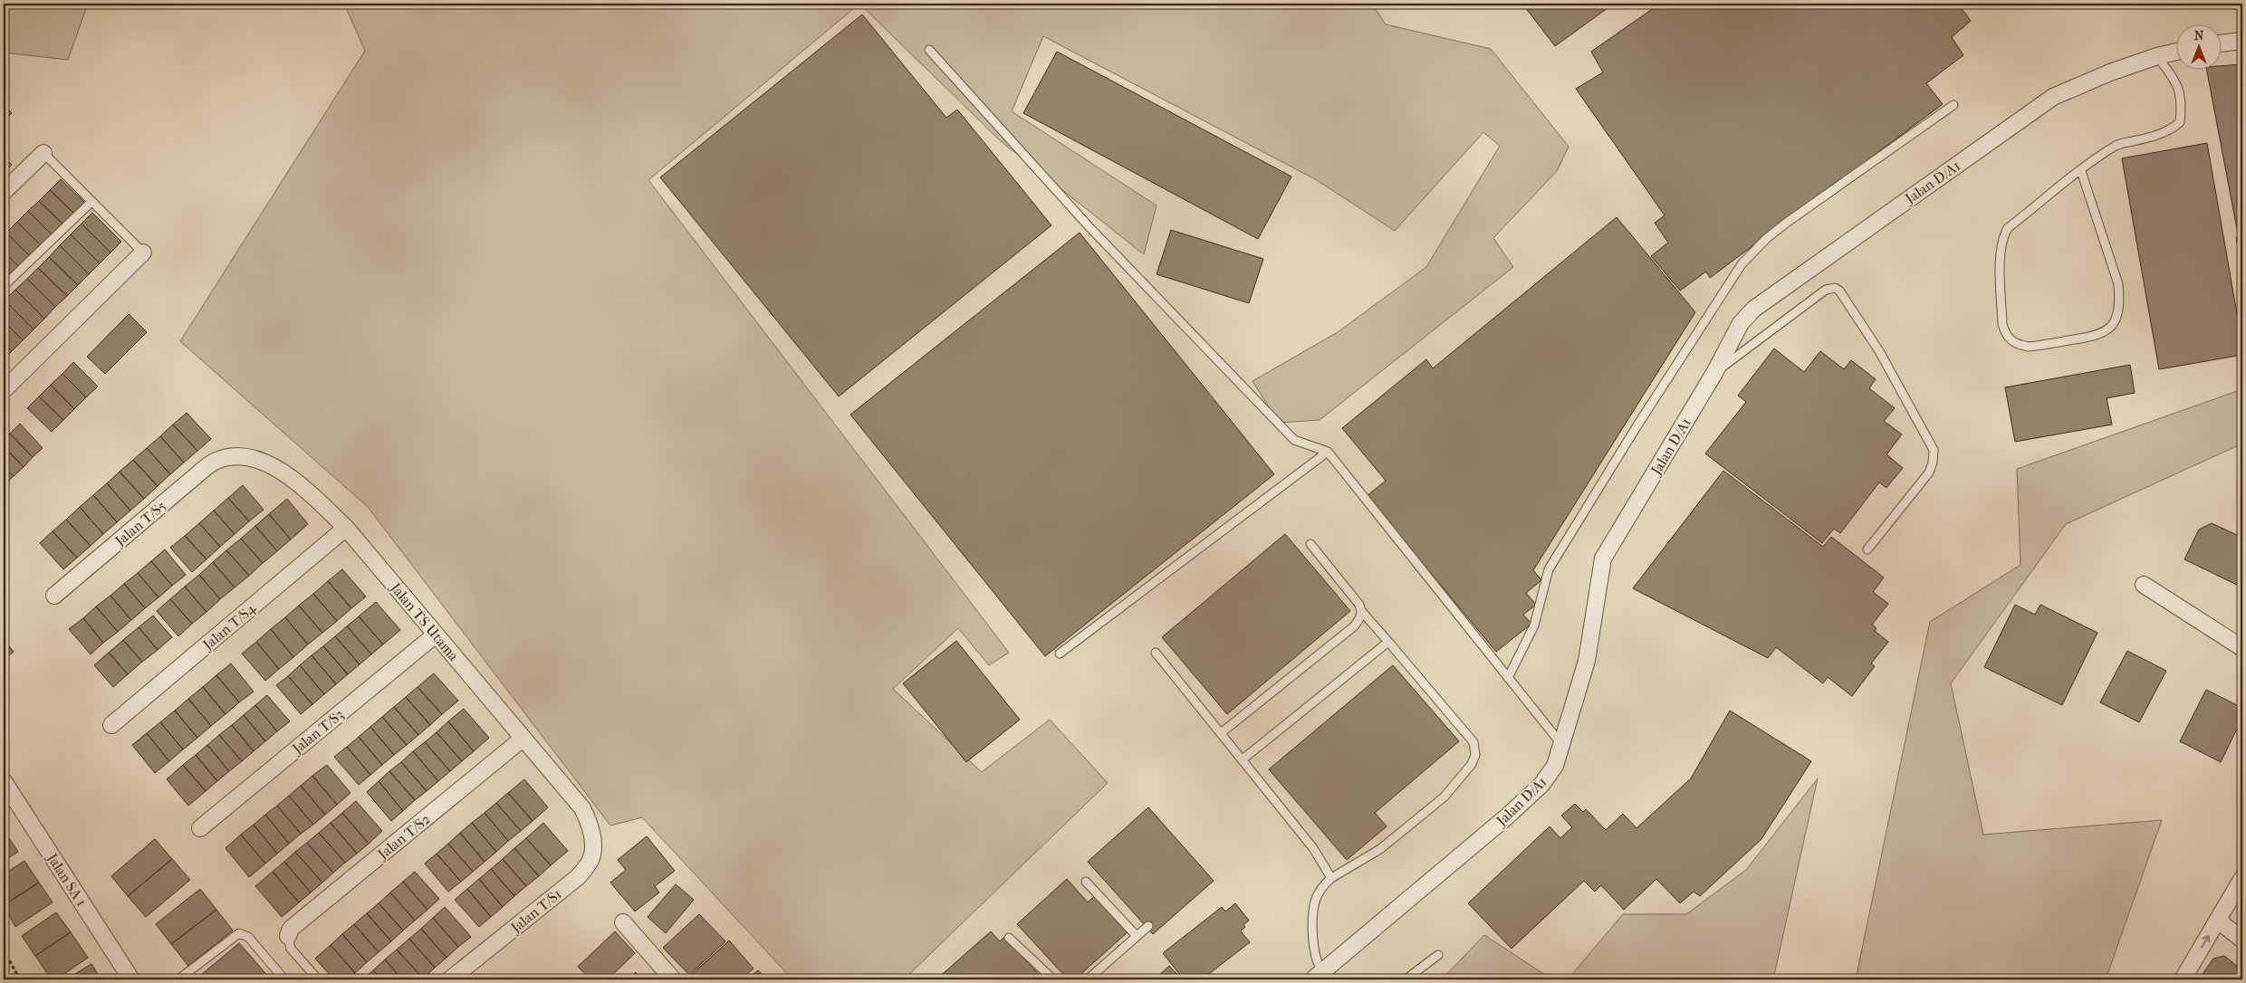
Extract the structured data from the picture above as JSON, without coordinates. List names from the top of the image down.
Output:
{
  "streets": {
    "street": [
      "Jalan D/A1",
      "Jalan T/S5",
      "Jalan TS Utama",
      "Jalan T/S4",
      "Jalan T/S3",
      "Jalan T/S2",
      "Jalan SA 1",
      "Jalan T/S1"
    ]
  },
  "crossings": [
    ["Jalan T/S5", "Jalan TS Utama"],
    ["Jalan TS Utama", "Jalan T/S4"],
    ["Jalan TS Utama", "Jalan T/S3"],
    ["Jalan TS Utama", "Jalan T/S2"],
    ["Jalan TS Utama", "Jalan T/S1"]
  ],
  "north": "top"
}
